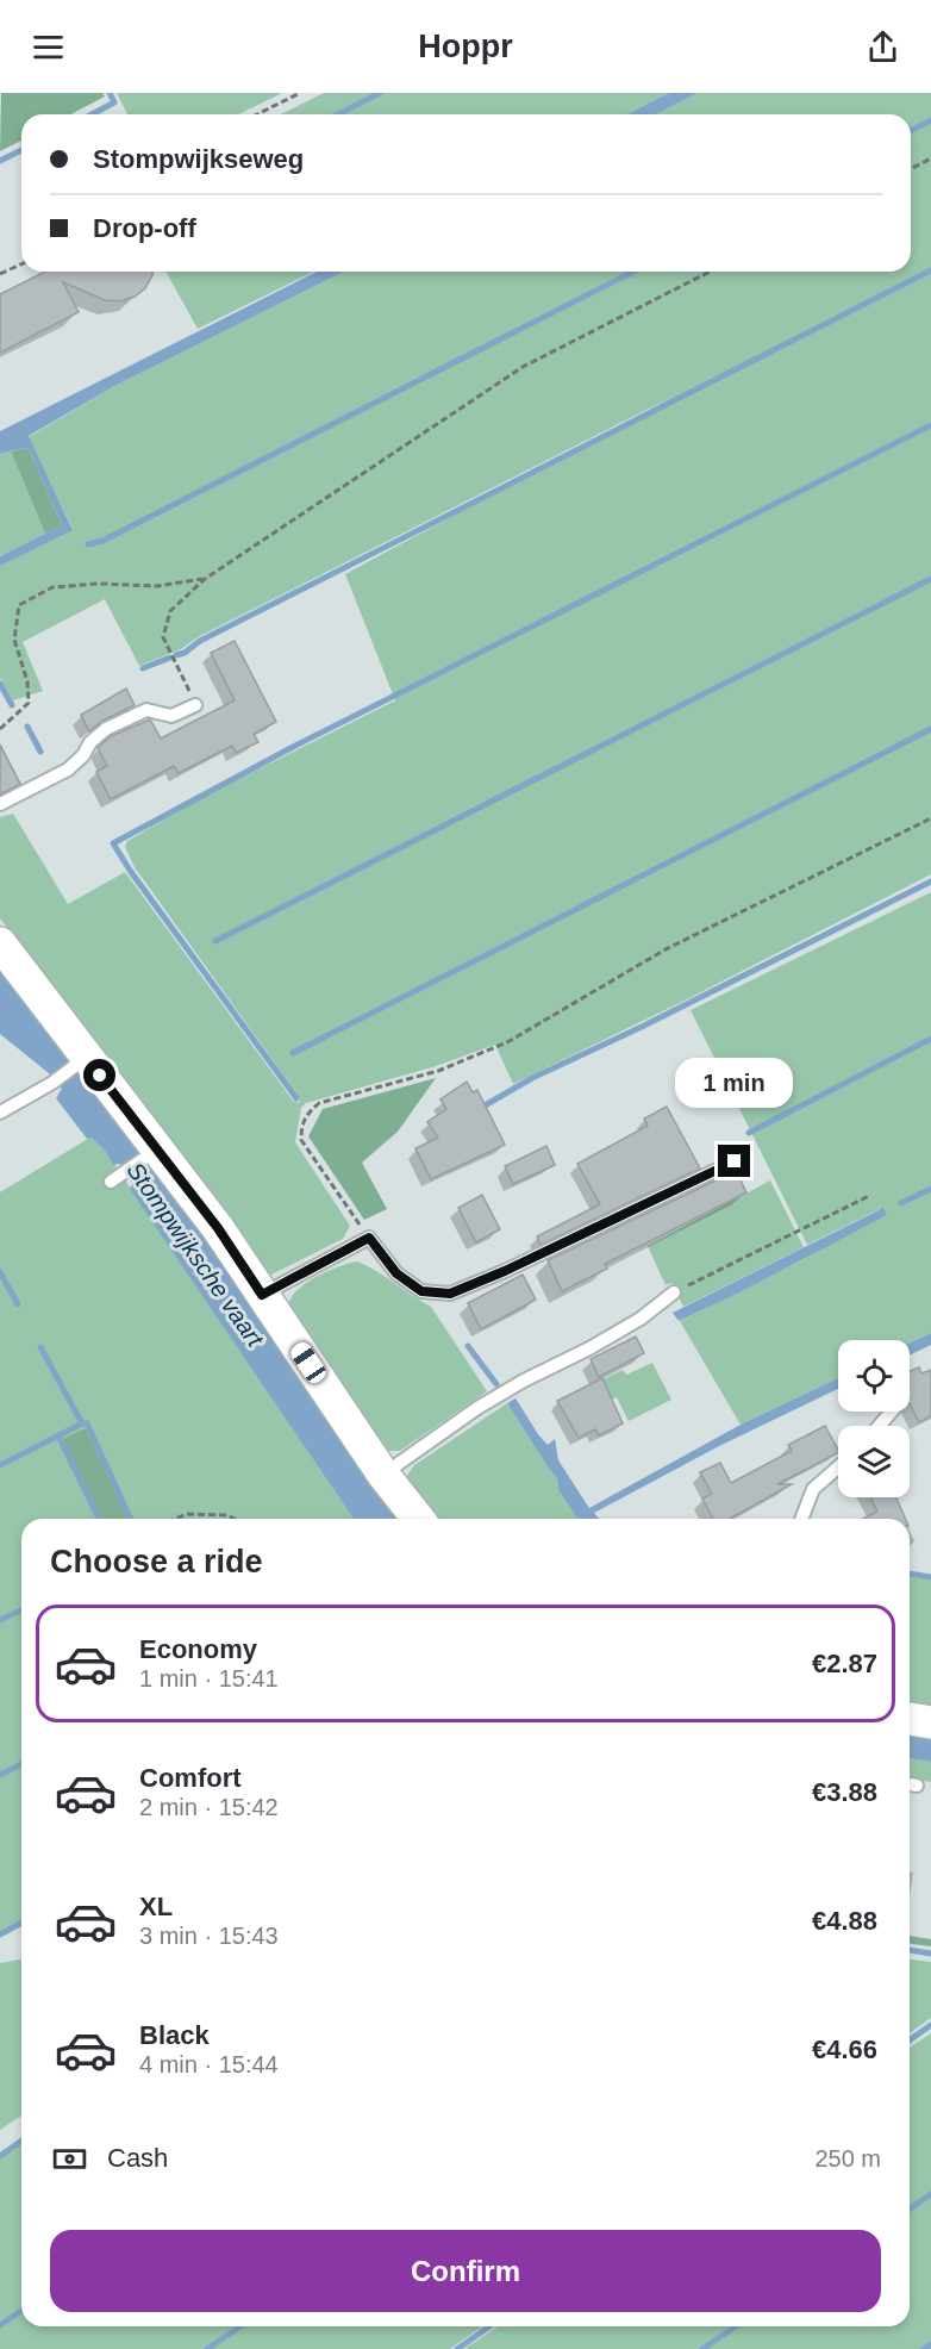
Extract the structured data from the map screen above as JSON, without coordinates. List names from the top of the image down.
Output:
{
  "water": ["Stompwijksche vaart"],
  "page": {
    "header": "Hoppr",
    "banner": ["Stompwijkseweg", "Drop-off"],
    "bubble": "1 min",
    "heading": "Choose a ride",
    "list": [
      {
        "name": "Economy",
        "note": "1 min · 15:41",
        "value": "€2.87"
      },
      {
        "name": "Comfort",
        "note": "2 min · 15:42",
        "value": "€3.88"
      },
      {
        "name": "XL",
        "note": "3 min · 15:43",
        "value": "€4.88"
      },
      {
        "name": "Black",
        "note": "4 min · 15:44",
        "value": "€4.66"
      }
    ],
    "pay": ["Cash", "250 m"],
    "buttons": "Confirm"
  }
}
